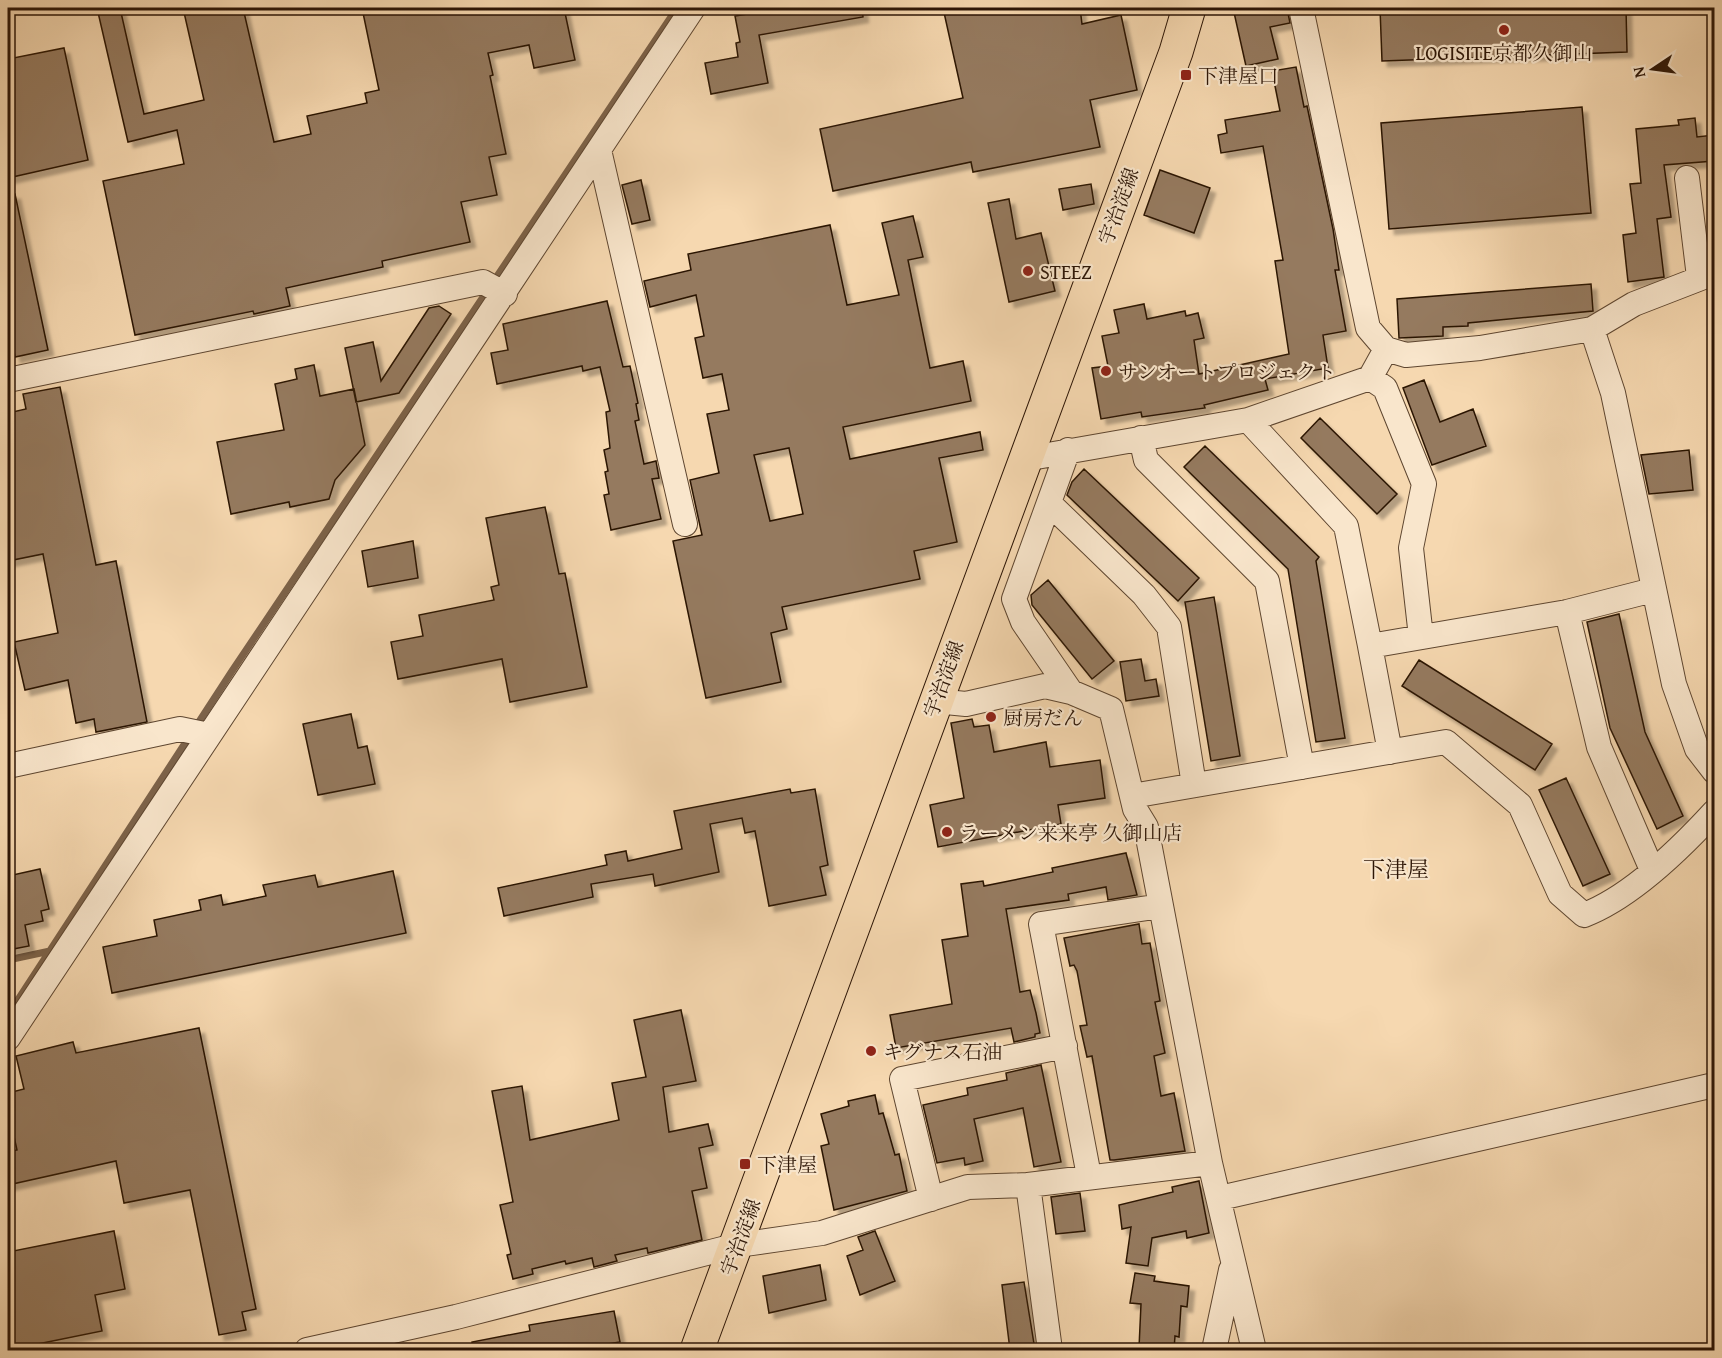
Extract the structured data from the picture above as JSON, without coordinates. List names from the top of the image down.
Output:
{
  "streets": {
    "main road": ["宇治淀線"]
  },
  "districts": ["下津屋"],
  "places": {
    "other": [
      "LOGISITE京都久御山",
      "STEEZ",
      "サンオートプロジェクト",
      "厨房だん",
      "ラーメン来来亭 久御山店",
      "キグナス石油"
    ],
    "transit": ["下津屋口", "下津屋"]
  },
  "north": "left"
}
